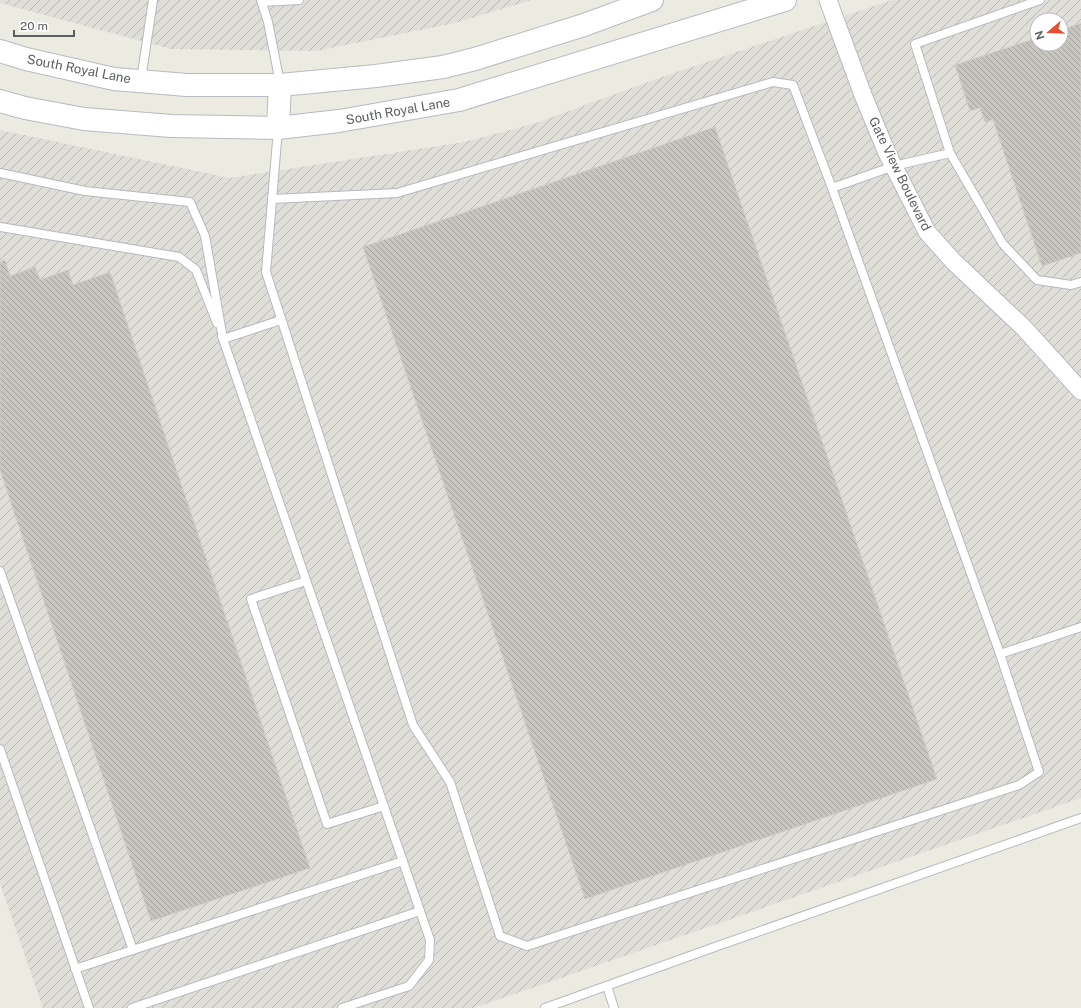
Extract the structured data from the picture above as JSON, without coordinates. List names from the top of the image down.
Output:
{
  "streets": {
    "main road": ["South Royal Lane"],
    "street": ["Gate View Boulevard"]
  },
  "scale_bar": "20 m",
  "north": "left"
}
